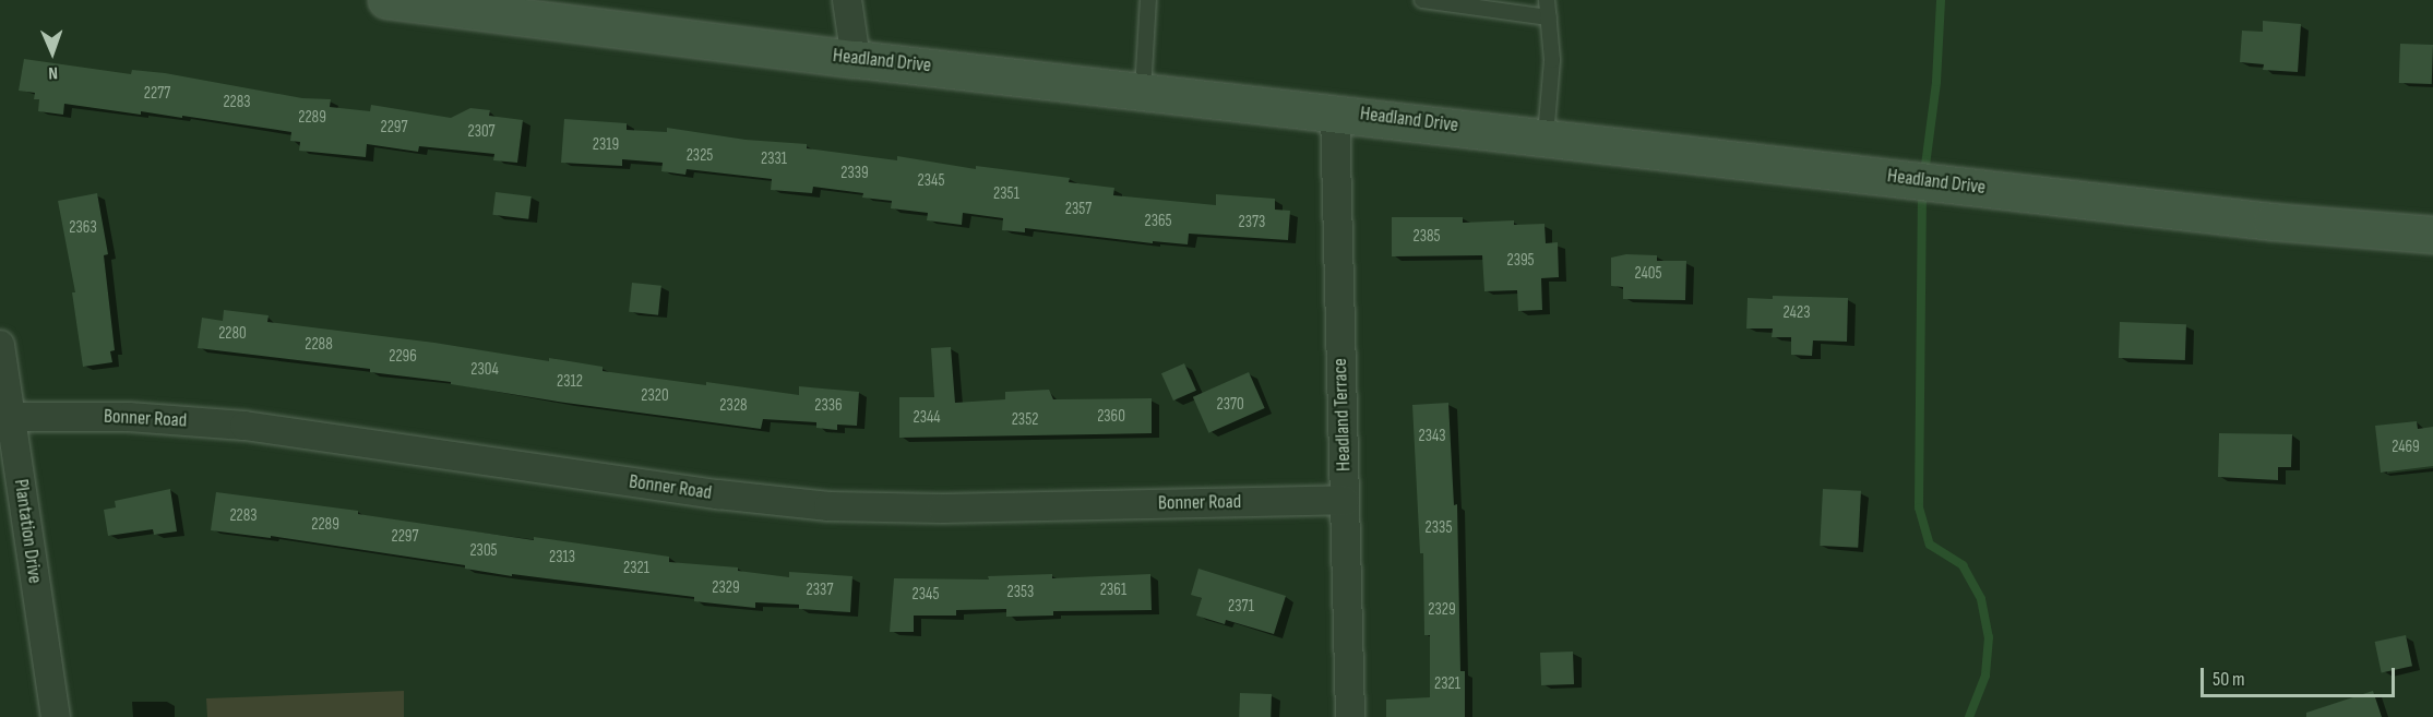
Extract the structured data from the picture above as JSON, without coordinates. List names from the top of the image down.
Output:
{
  "streets": {
    "main road": ["Headland Drive"],
    "street": ["Headland Terrace", "Bonner Road", "Plantation Drive"]
  },
  "crossings": [
    ["Headland Drive", "Headland Terrace"],
    ["Headland Terrace", "Bonner Road"],
    ["Bonner Road", "Plantation Drive"]
  ],
  "house_numbers": [
    "2277",
    "2283",
    "2289",
    "2297",
    "2307",
    "2319",
    "2325",
    "2331",
    "2339",
    "2345",
    "2351",
    "2357",
    "2365",
    "2373",
    "2363",
    "2385",
    "2395",
    "2405",
    "2423",
    "2280",
    "2288",
    "2296",
    "2304",
    "2312",
    "2320",
    "2370",
    "2328",
    "2336",
    "2360",
    "2344",
    "2352",
    "2343",
    "2469",
    "2283",
    "2289",
    "2335",
    "2297",
    "2305",
    "2313",
    "2321",
    "2329",
    "2337",
    "2361",
    "2353",
    "2345",
    "2371",
    "2329",
    "2321"
  ],
  "scale_bar": "50 m",
  "north": "bottom"
}
